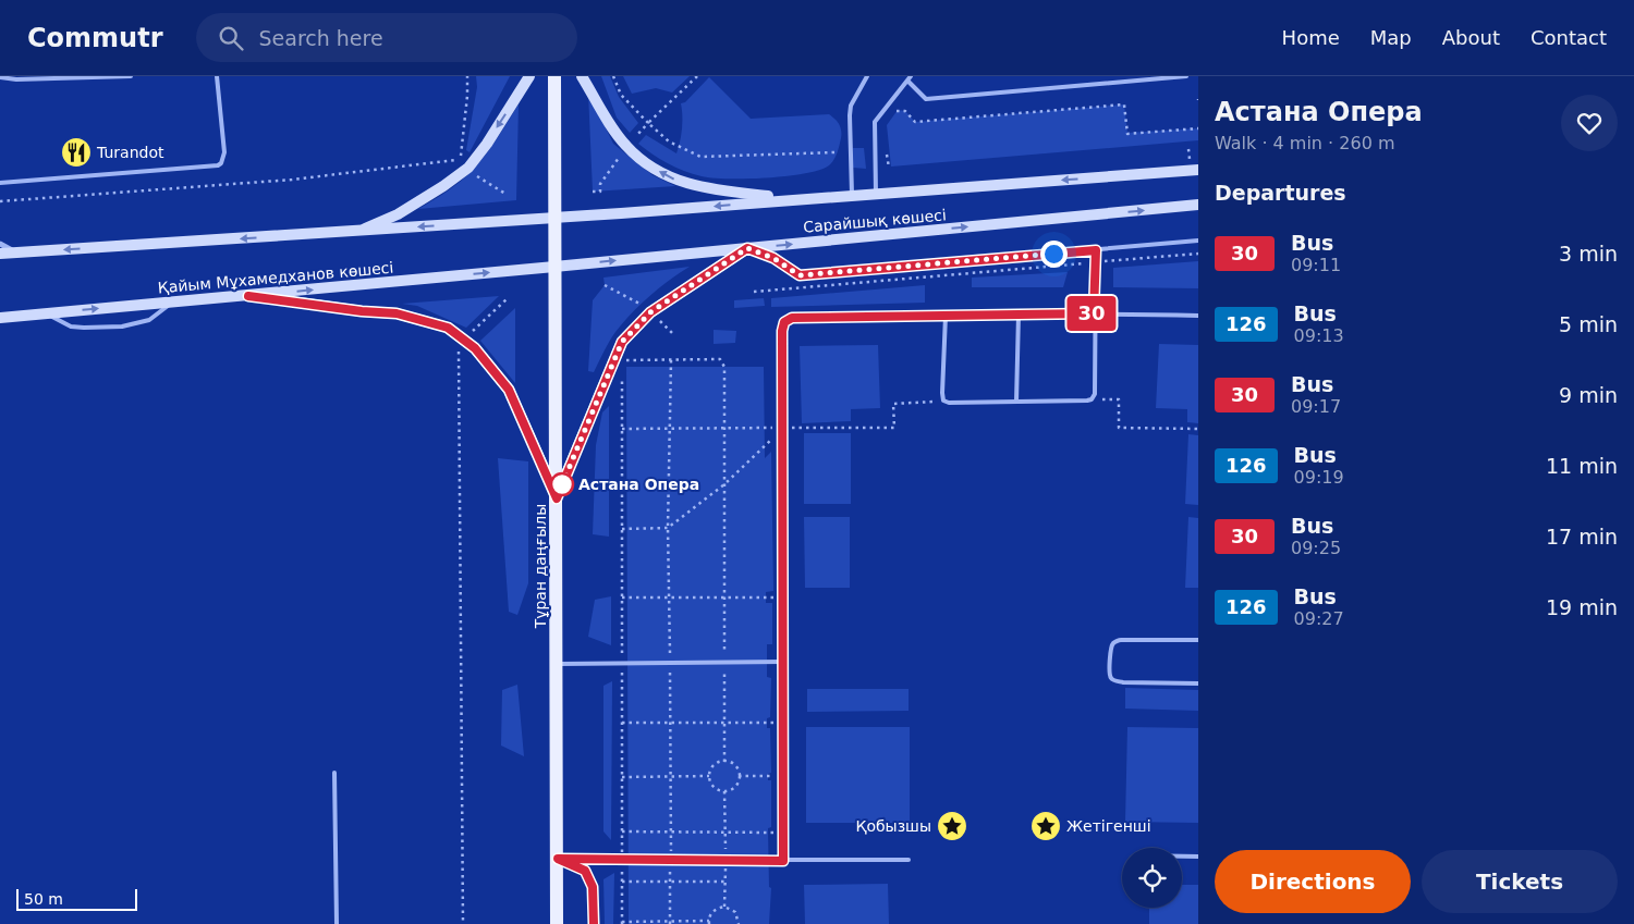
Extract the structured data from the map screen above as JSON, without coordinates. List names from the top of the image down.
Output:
{
  "streets": {
    "main road": ["Сарайшық көшесі", "Қайым Мұхамедханов көшесі", "Тұран даңғылы"]
  },
  "crossings": [
    ["Сарайшық көшесі", "Қайым Мұхамедханов көшесі"],
    ["Сарайшық көшесі", "Тұран даңғылы"],
    ["Қайым Мұхамедханов көшесі", "Тұран даңғылы"]
  ],
  "places": {
    "restaurant": ["Turandot"],
    "other": ["Астана Опера"],
    "place": ["Қобызшы", "Жетігенші"]
  },
  "lines": ["bus line 30"],
  "scale_bar": "50 m",
  "page": {
    "header": "Commutr",
    "search": "Search here",
    "nav": [
      "Home",
      "Map",
      "About",
      "Contact"
    ],
    "on_map": "30",
    "heading": [
      ["Астана Опера", "Walk · 4 min · 260 m"],
      "Departures"
    ],
    "list": [
      {
        "mark": "30",
        "name": "Bus",
        "note": "09:11",
        "value": "3 min"
      },
      {
        "mark": "126",
        "name": "Bus",
        "note": "09:13",
        "value": "5 min"
      },
      {
        "mark": "30",
        "name": "Bus",
        "note": "09:17",
        "value": "9 min"
      },
      {
        "mark": "126",
        "name": "Bus",
        "note": "09:19",
        "value": "11 min"
      },
      {
        "mark": "30",
        "name": "Bus",
        "note": "09:25",
        "value": "17 min"
      },
      {
        "mark": "126",
        "name": "Bus",
        "note": "09:27",
        "value": "19 min"
      }
    ],
    "buttons": ["Directions", "Tickets"],
    "scale": "50 m"
  }
}
